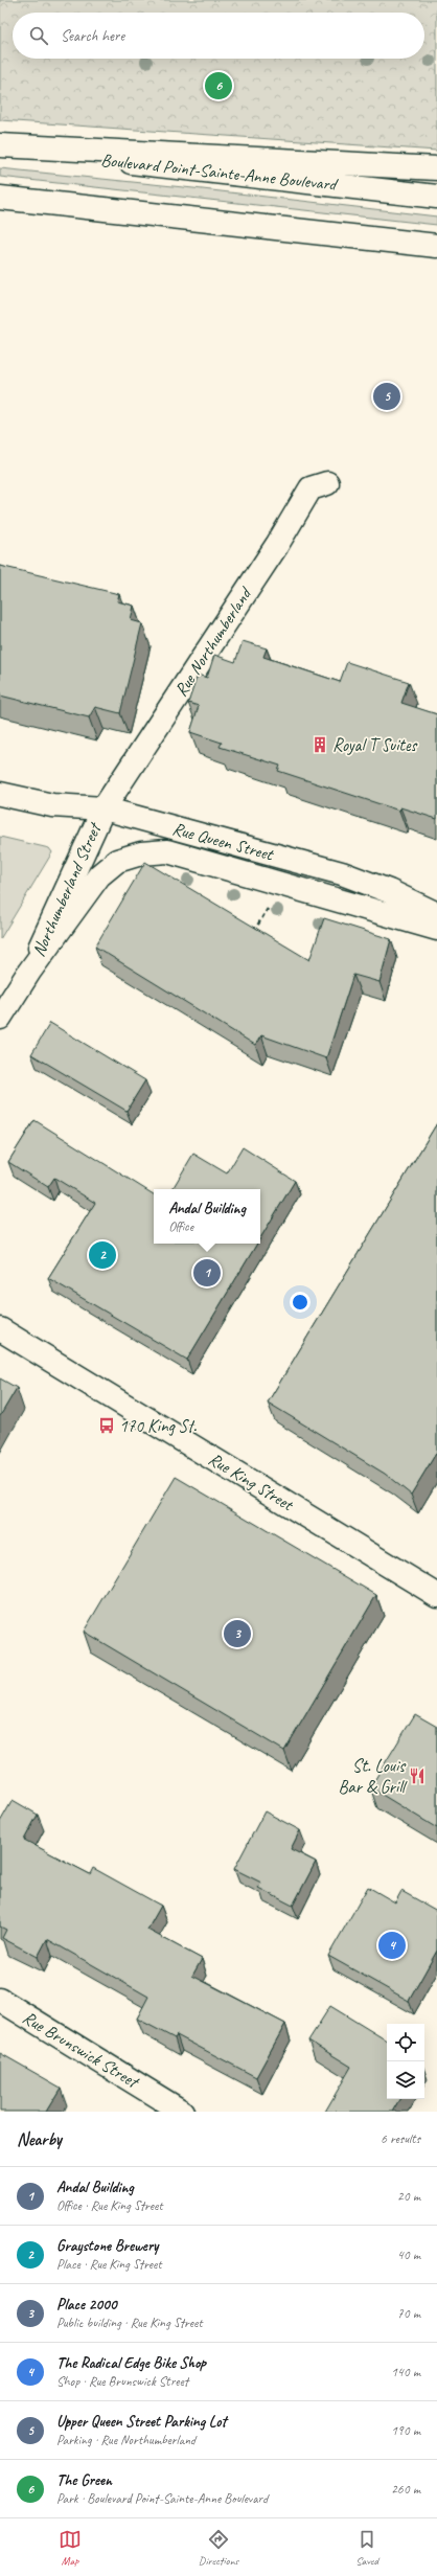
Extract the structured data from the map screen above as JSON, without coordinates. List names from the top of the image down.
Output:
{
  "streets": {
    "main road": [
      "Boulevard Point-Sainte-Anne Boulevard",
      "Rue Northumberland",
      "Rue Queen Street",
      "Northumberland Street",
      "Rue King Street",
      "Rue Brunswick Street"
    ]
  },
  "crossings": [
    ["Rue Northumberland", "Rue Queen Street"],
    ["Rue Northumberland", "Northumberland Street"],
    ["Rue Queen Street", "Northumberland Street"]
  ],
  "places": {
    "building": ["Royal T Suites"],
    "bus stop": ["170 King St."],
    "restaurant": ["St. Louis Bar & Grill"]
  },
  "page": {
    "search": "Search here",
    "pins": [
      "6",
      "5",
      "2",
      "1",
      "3",
      "4"
    ],
    "popup": ["Andal Building", "Office"],
    "heading": ["Nearby", "6 results"],
    "list": [
      {
        "mark": "1",
        "name": "Andal Building",
        "note": "Office · Rue King Street",
        "value": "20 m"
      },
      {
        "mark": "2",
        "name": "Graystone Brewery",
        "note": "Place · Rue King Street",
        "value": "40 m"
      },
      {
        "mark": "3",
        "name": "Place 2000",
        "note": "Public building · Rue King Street",
        "value": "70 m"
      },
      {
        "mark": "4",
        "name": "The Radical Edge Bike Shop",
        "note": "Shop · Rue Brunswick Street",
        "value": "140 m"
      },
      {
        "mark": "5",
        "name": "Upper Queen Street Parking Lot",
        "note": "Parking · Rue Northumberland",
        "value": "190 m"
      },
      {
        "mark": "6",
        "name": "The Green",
        "note": "Park · Boulevard Point-Sainte-Anne Boulevard",
        "value": "260 m"
      }
    ],
    "nav": ["Map", "Directions", "Saved"]
  }
}
